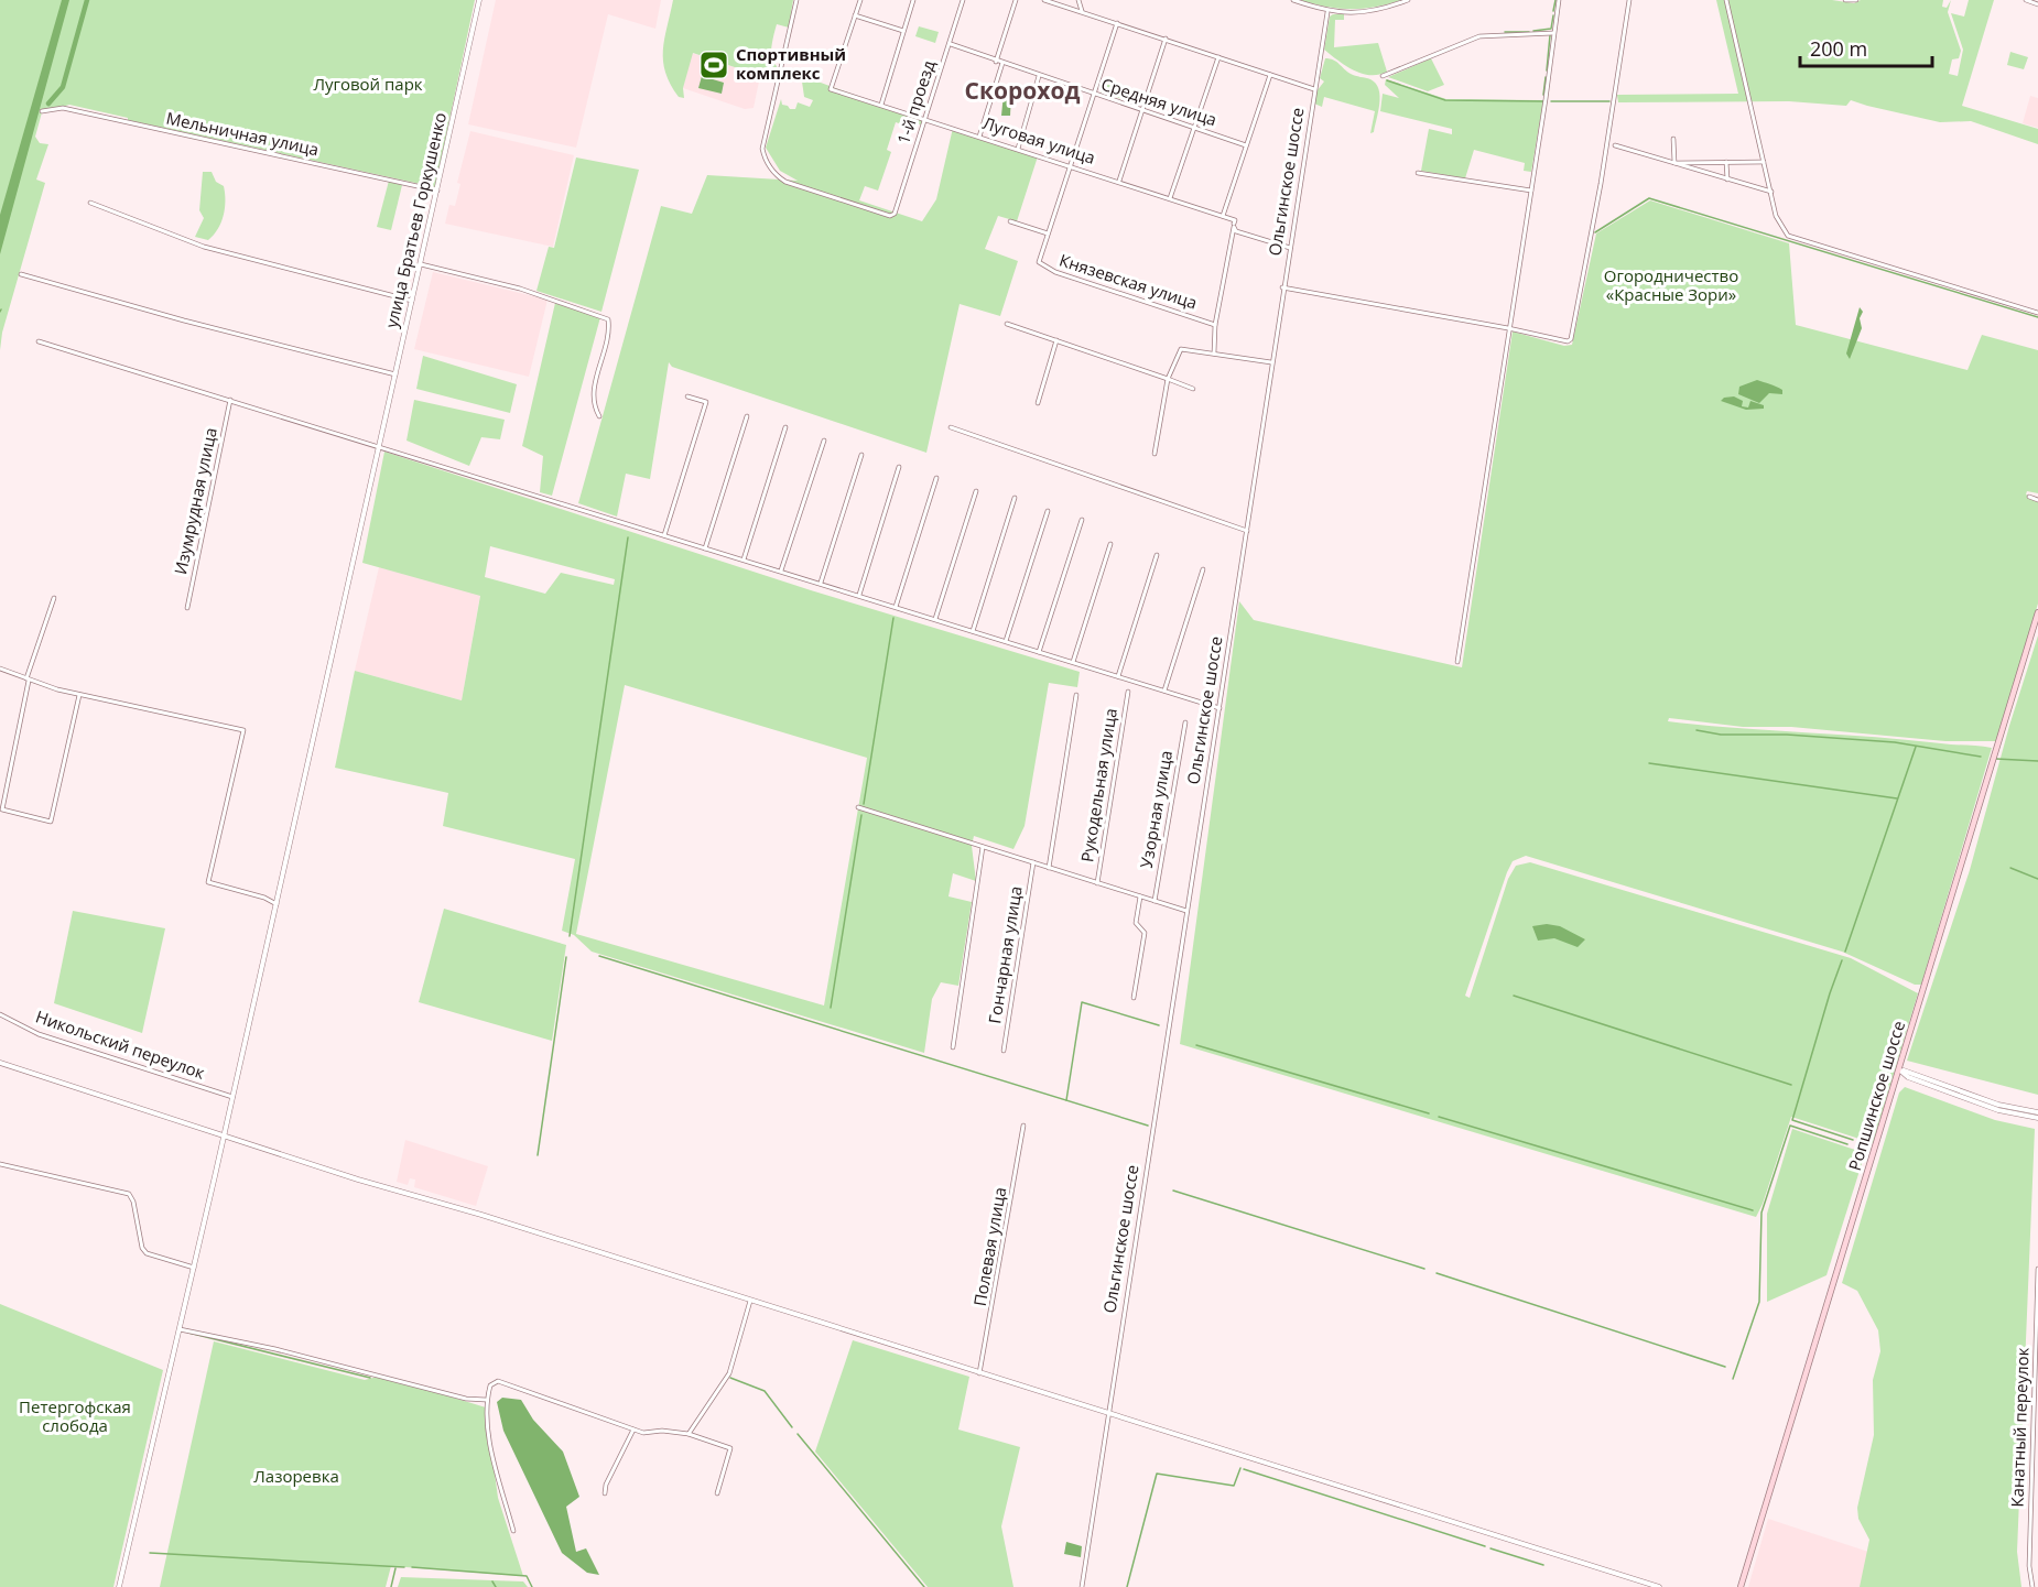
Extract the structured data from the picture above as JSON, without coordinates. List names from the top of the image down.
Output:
{
  "streets": {
    "main road": ["Ропшинское шоссе"],
    "street": [
      "1-й проезд",
      "Средняя улица",
      "Мельничная улица",
      "Луговая улица",
      "Ольгинское шоссе",
      "улица Братьев Горкушенко",
      "Князевская улица",
      "Изумрудная улица",
      "Рукодельная улица",
      "Узорная улица",
      "Гончарная улица",
      "Никольский переулок",
      "Полевая улица",
      "Канатный переулок"
    ]
  },
  "crossings": [
    ["1-й проезд", "Средняя улица"],
    ["1-й проезд", "Луговая улица"],
    ["Мельничная улица", "улица Братьев Горкушенко"],
    ["Луговая улица", "Ольгинское шоссе"],
    ["улица Братьев Горкушенко", "Никольский переулок"]
  ],
  "districts": ["Скороход"],
  "parks": [
    "Луговой парк",
    "Огородничество «Красные Зори»",
    "Петергофская слобода",
    "Лазоревка"
  ],
  "places": {
    "sports": ["Спортивный комплекс"]
  },
  "scale_bar": "200 m"
}
